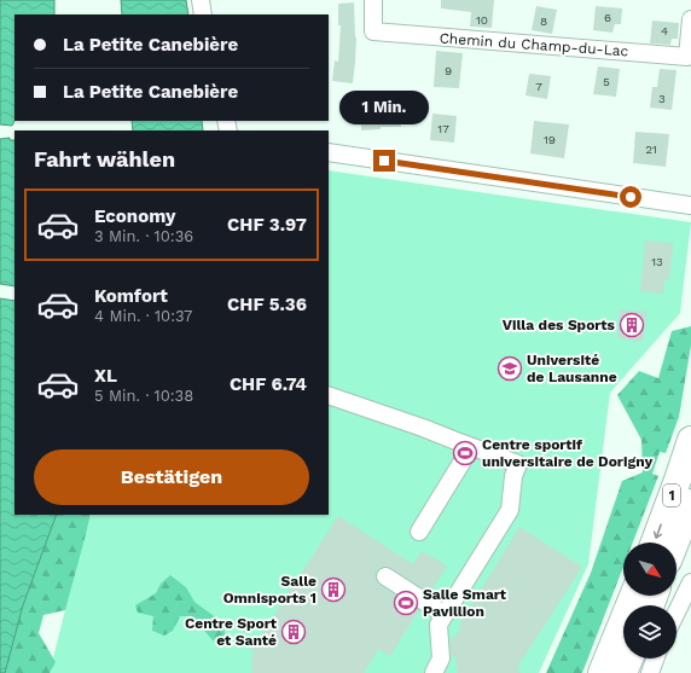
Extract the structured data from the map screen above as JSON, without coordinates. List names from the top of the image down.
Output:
{
  "streets": {
    "main road": ["1"],
    "street": ["Chemin du Champ-du-Lac"]
  },
  "places": {
    "building": ["Villa des Sports", "Salle Omnisports 1", "Centre Sport et Santé"],
    "school or university": ["Université de Lausanne"],
    "sports": ["Centre sportif universitaire de Dorigny", "Salle Smart Pavillion"]
  },
  "house_numbers": [
    "6",
    "10",
    "8",
    "4",
    "9",
    "5",
    "7",
    "3",
    "17",
    "19",
    "21",
    "13"
  ],
  "north": "bottom right",
  "page": {
    "banner": ["La Petite Canebière", "La Petite Canebière"],
    "bubble": "1 Min.",
    "heading": "Fahrt wählen",
    "list": [
      {
        "name": "Economy",
        "note": "3 Min. · 10:36",
        "value": "CHF 3.97"
      },
      {
        "name": "Komfort",
        "note": "4 Min. · 10:37",
        "value": "CHF 5.36"
      },
      {
        "name": "XL",
        "note": "5 Min. · 10:38",
        "value": "CHF 6.74"
      }
    ],
    "buttons": "Bestätigen"
  }
}
